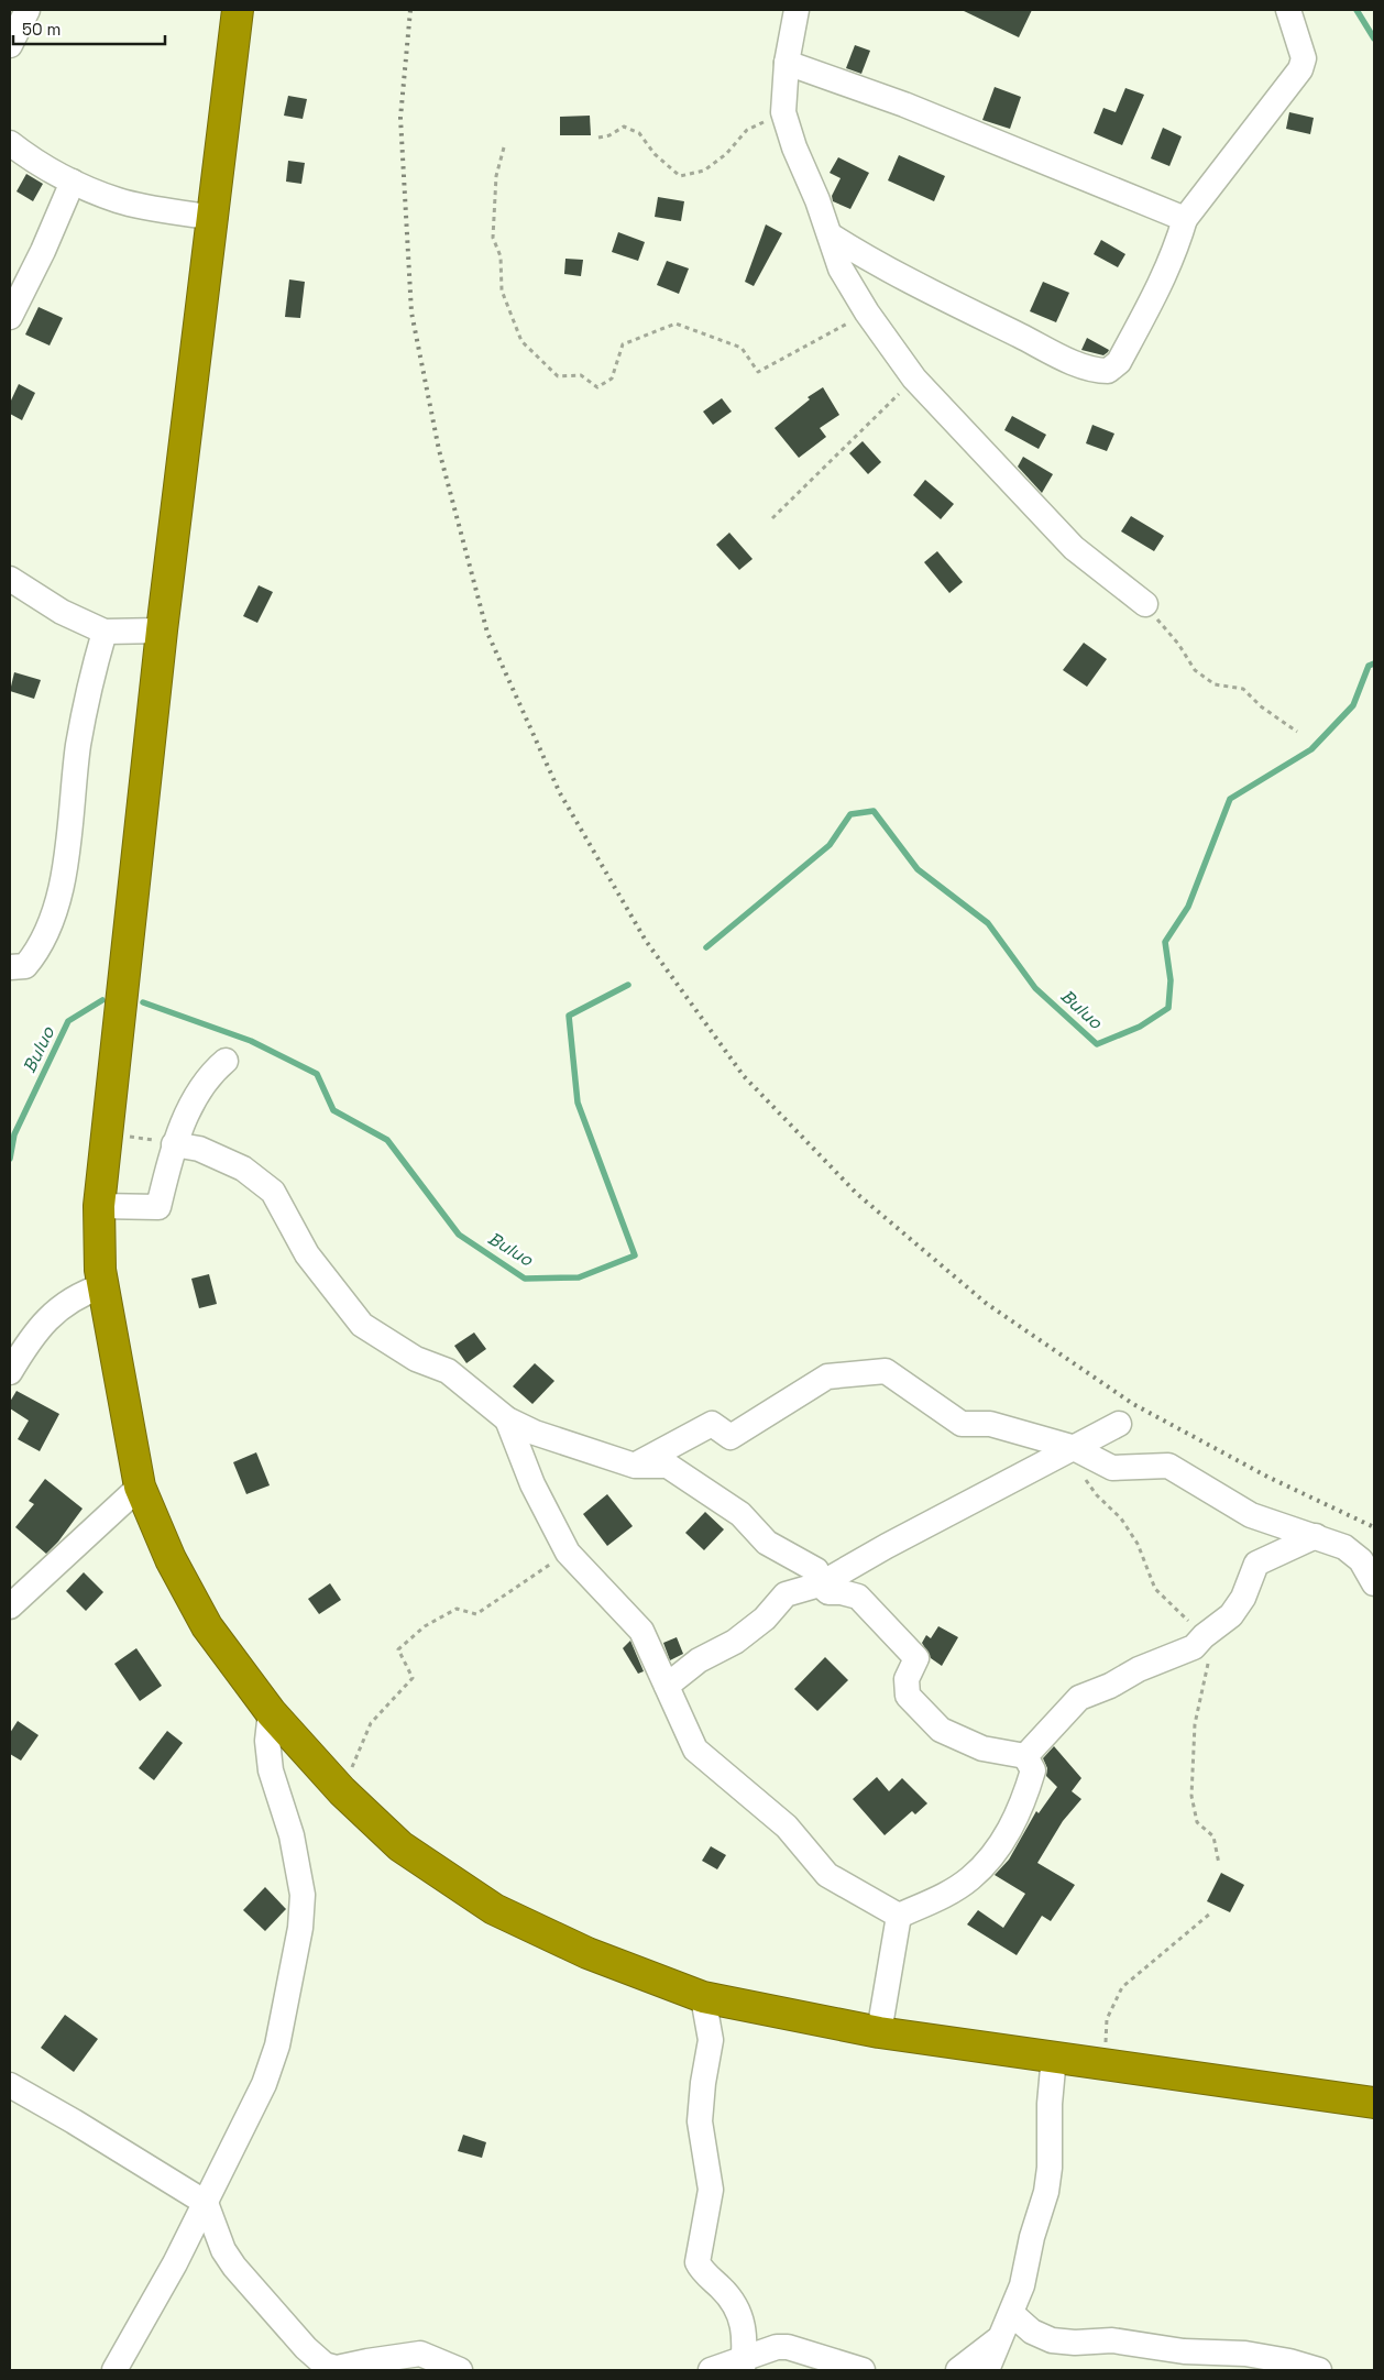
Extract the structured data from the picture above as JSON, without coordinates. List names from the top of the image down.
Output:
{
  "water": ["Buluo"],
  "scale_bar": "50 m"
}
